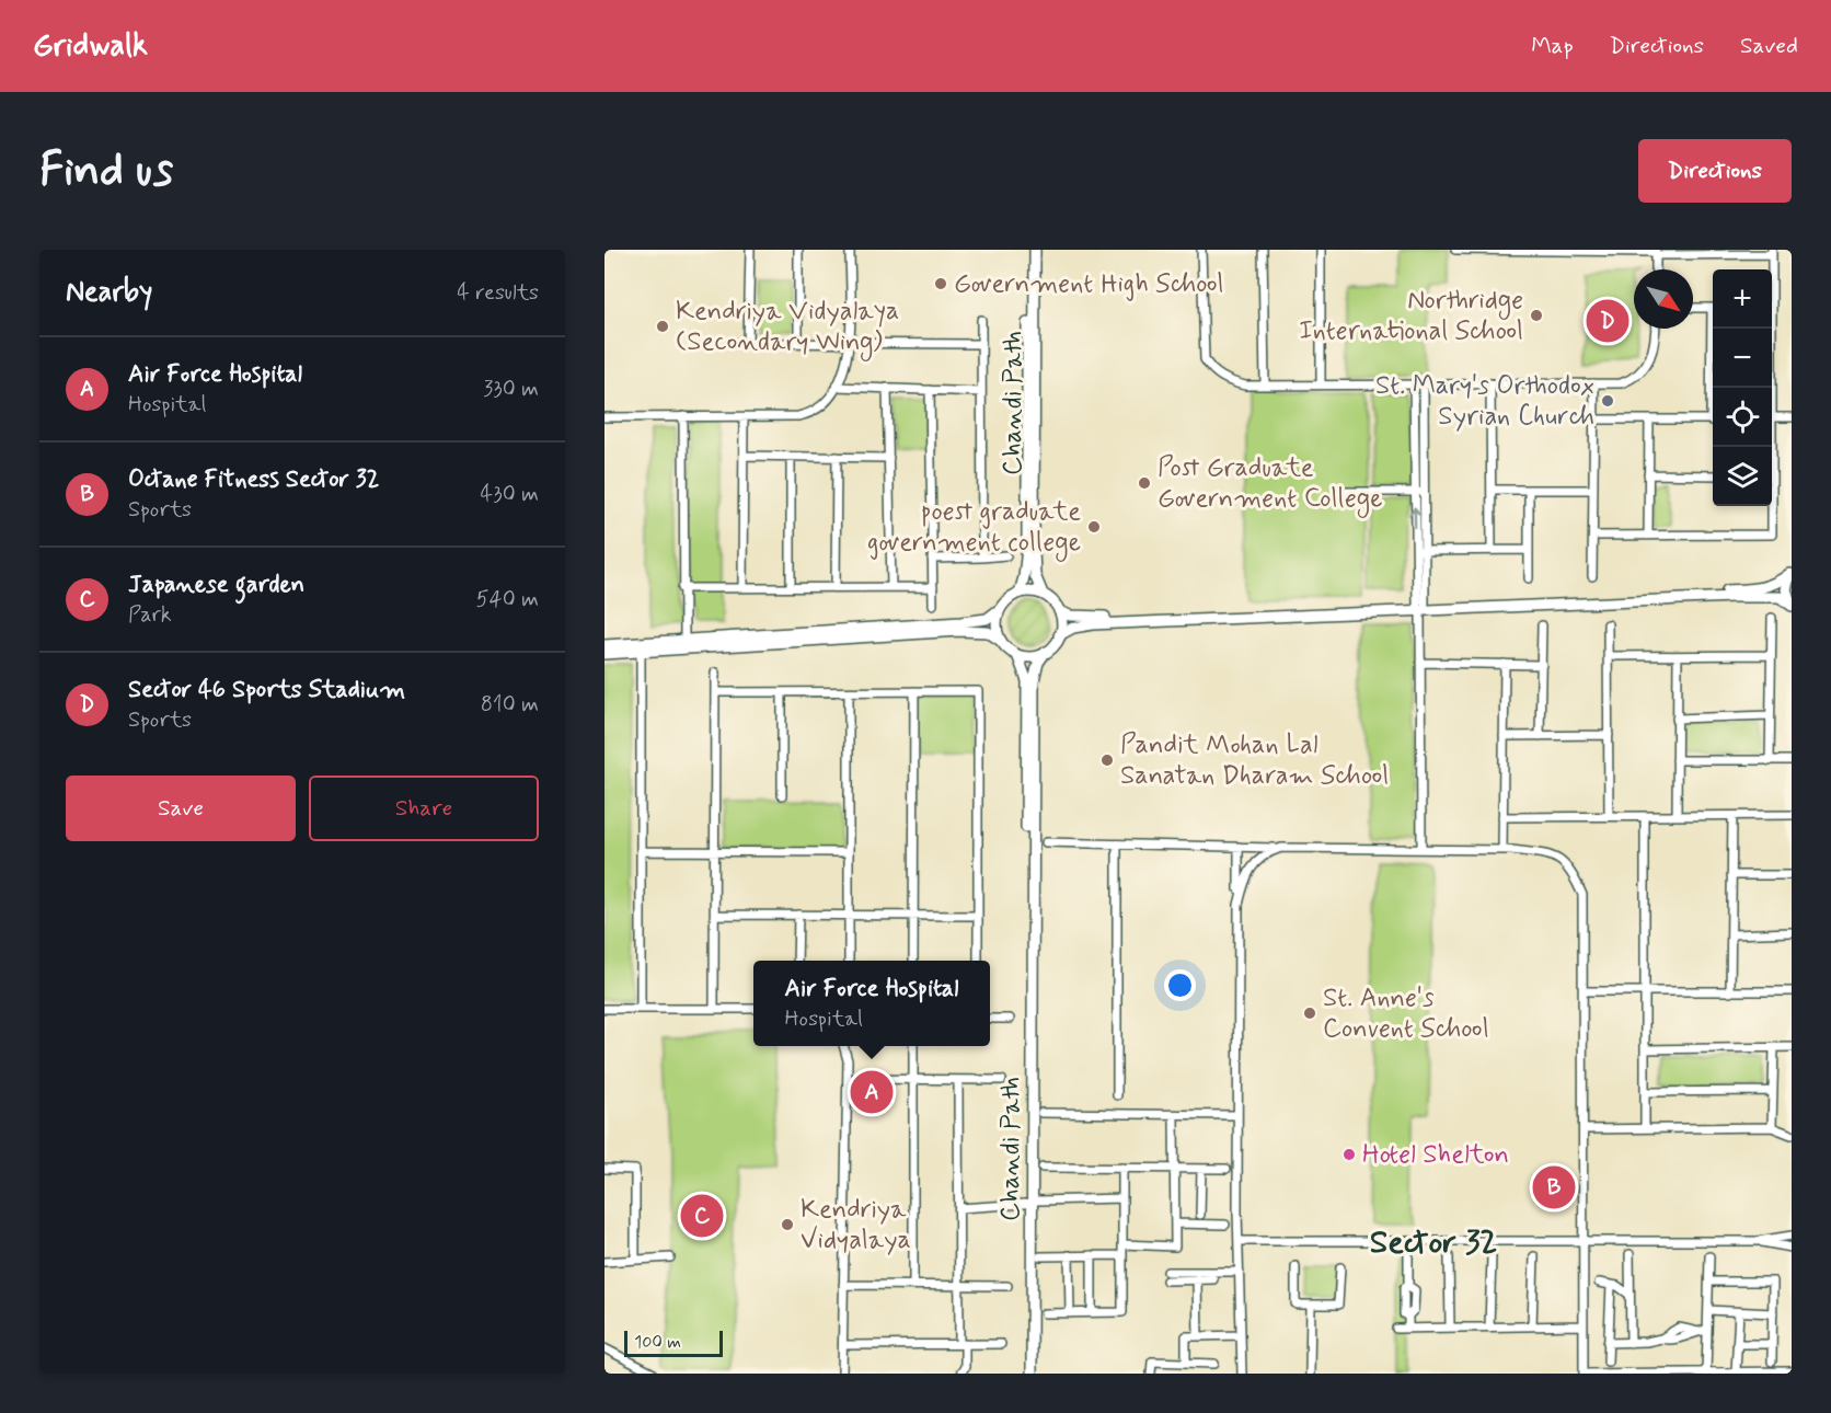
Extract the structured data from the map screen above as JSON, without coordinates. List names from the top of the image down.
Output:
{
  "streets": {
    "main road": ["Chandi Path"]
  },
  "districts": ["Sector 32"],
  "places": [
    "Government High School",
    "Northridge International School",
    "Kendriya Vidyalaya (Secondary Wing)",
    "St. Mary's Orthodox Syrian Church",
    "Post Graduate Government College",
    "poest graduate government college",
    "Pandit Mohan Lal Sanatan Dharam School",
    "St. Anne's Convent School",
    "Hotel Shelton",
    "Kendriya Vidyalaya"
  ],
  "scale_bar": "100 m",
  "north": "bottom right",
  "page": {
    "header": "Gridwalk",
    "nav": ["Map", "Directions", "Saved"],
    "buttons": [
      "Directions",
      ["Save", "Share"]
    ],
    "title": "Find us",
    "heading": ["Nearby", "4 results"],
    "map_buttons": ["+", "−"],
    "pins": [
      "D",
      "A",
      "B",
      "C"
    ],
    "list": [
      {
        "mark": "A",
        "name": "Air Force Hospital",
        "note": "Hospital",
        "value": "330 m"
      },
      {
        "mark": "B",
        "name": "Octane Fitness Sector 32",
        "note": "Sports",
        "value": "430 m"
      },
      {
        "mark": "C",
        "name": "Japanese garden",
        "note": "Park",
        "value": "540 m"
      },
      {
        "mark": "D",
        "name": "Sector 46 Sports Stadium",
        "note": "Sports",
        "value": "810 m"
      }
    ],
    "popup": ["Air Force Hospital", "Hospital"],
    "scale": "100 m"
  }
}
